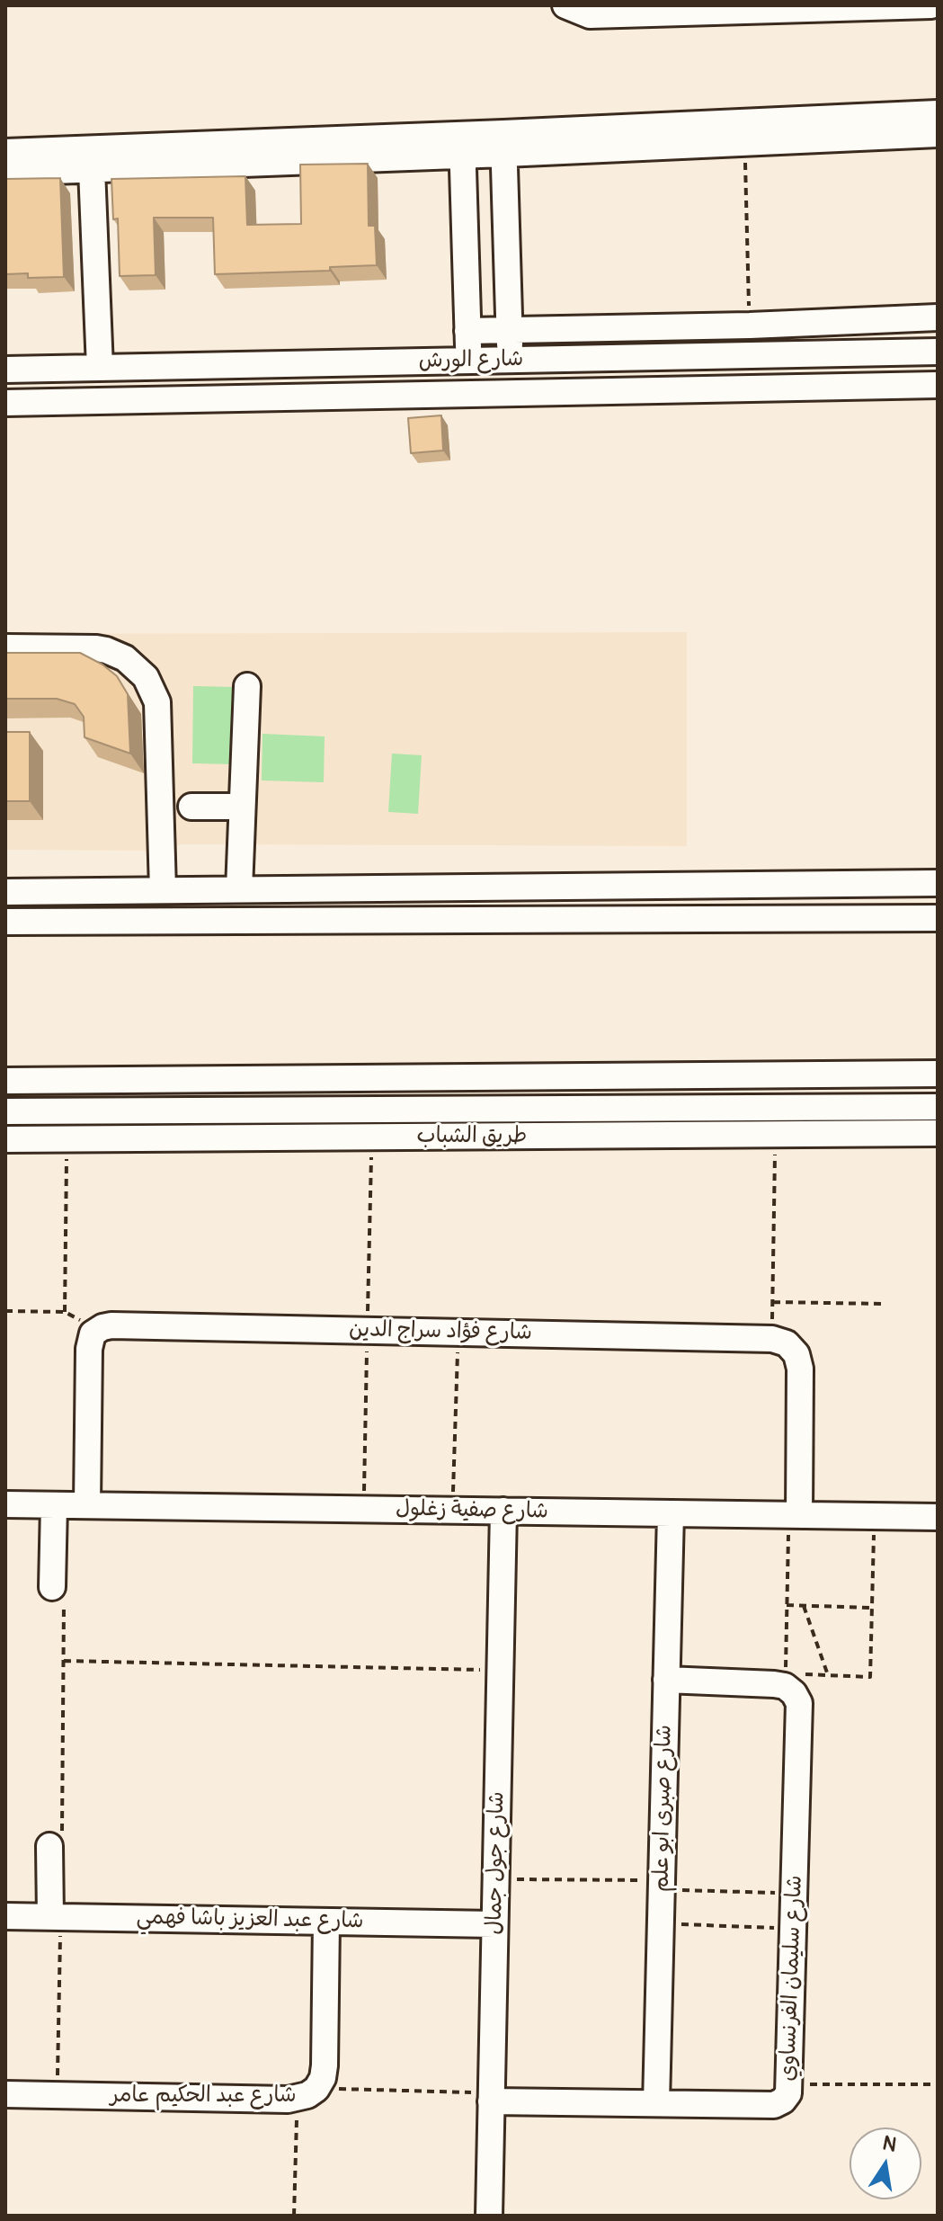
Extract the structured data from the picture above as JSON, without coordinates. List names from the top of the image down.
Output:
{
  "streets": {
    "street": [
      "شارع الورش",
      "طريق الشباب",
      "شارع فؤاد سراج الدين",
      "شارع صفية زغلول",
      "شارع صبرى ابو علم",
      "شارع جول جمال",
      "شارع عبد العزيز باشا فهمي",
      "شارع سليمان الفرنساوي",
      "شارع عبد الحكيم عامر"
    ]
  },
  "crossings": [
    ["شارع صفية زغلول", "شارع صبرى ابو علم"],
    ["شارع صفية زغلول", "شارع جول جمال"],
    ["شارع صبرى ابو علم", "شارع سليمان الفرنساوي"],
    ["شارع جول جمال", "شارع عبد العزيز باشا فهمي"],
    ["شارع جول جمال", "شارع سليمان الفرنساوي"],
    ["شارع عبد العزيز باشا فهمي", "شارع عبد الحكيم عامر"]
  ],
  "north": "top"
}
